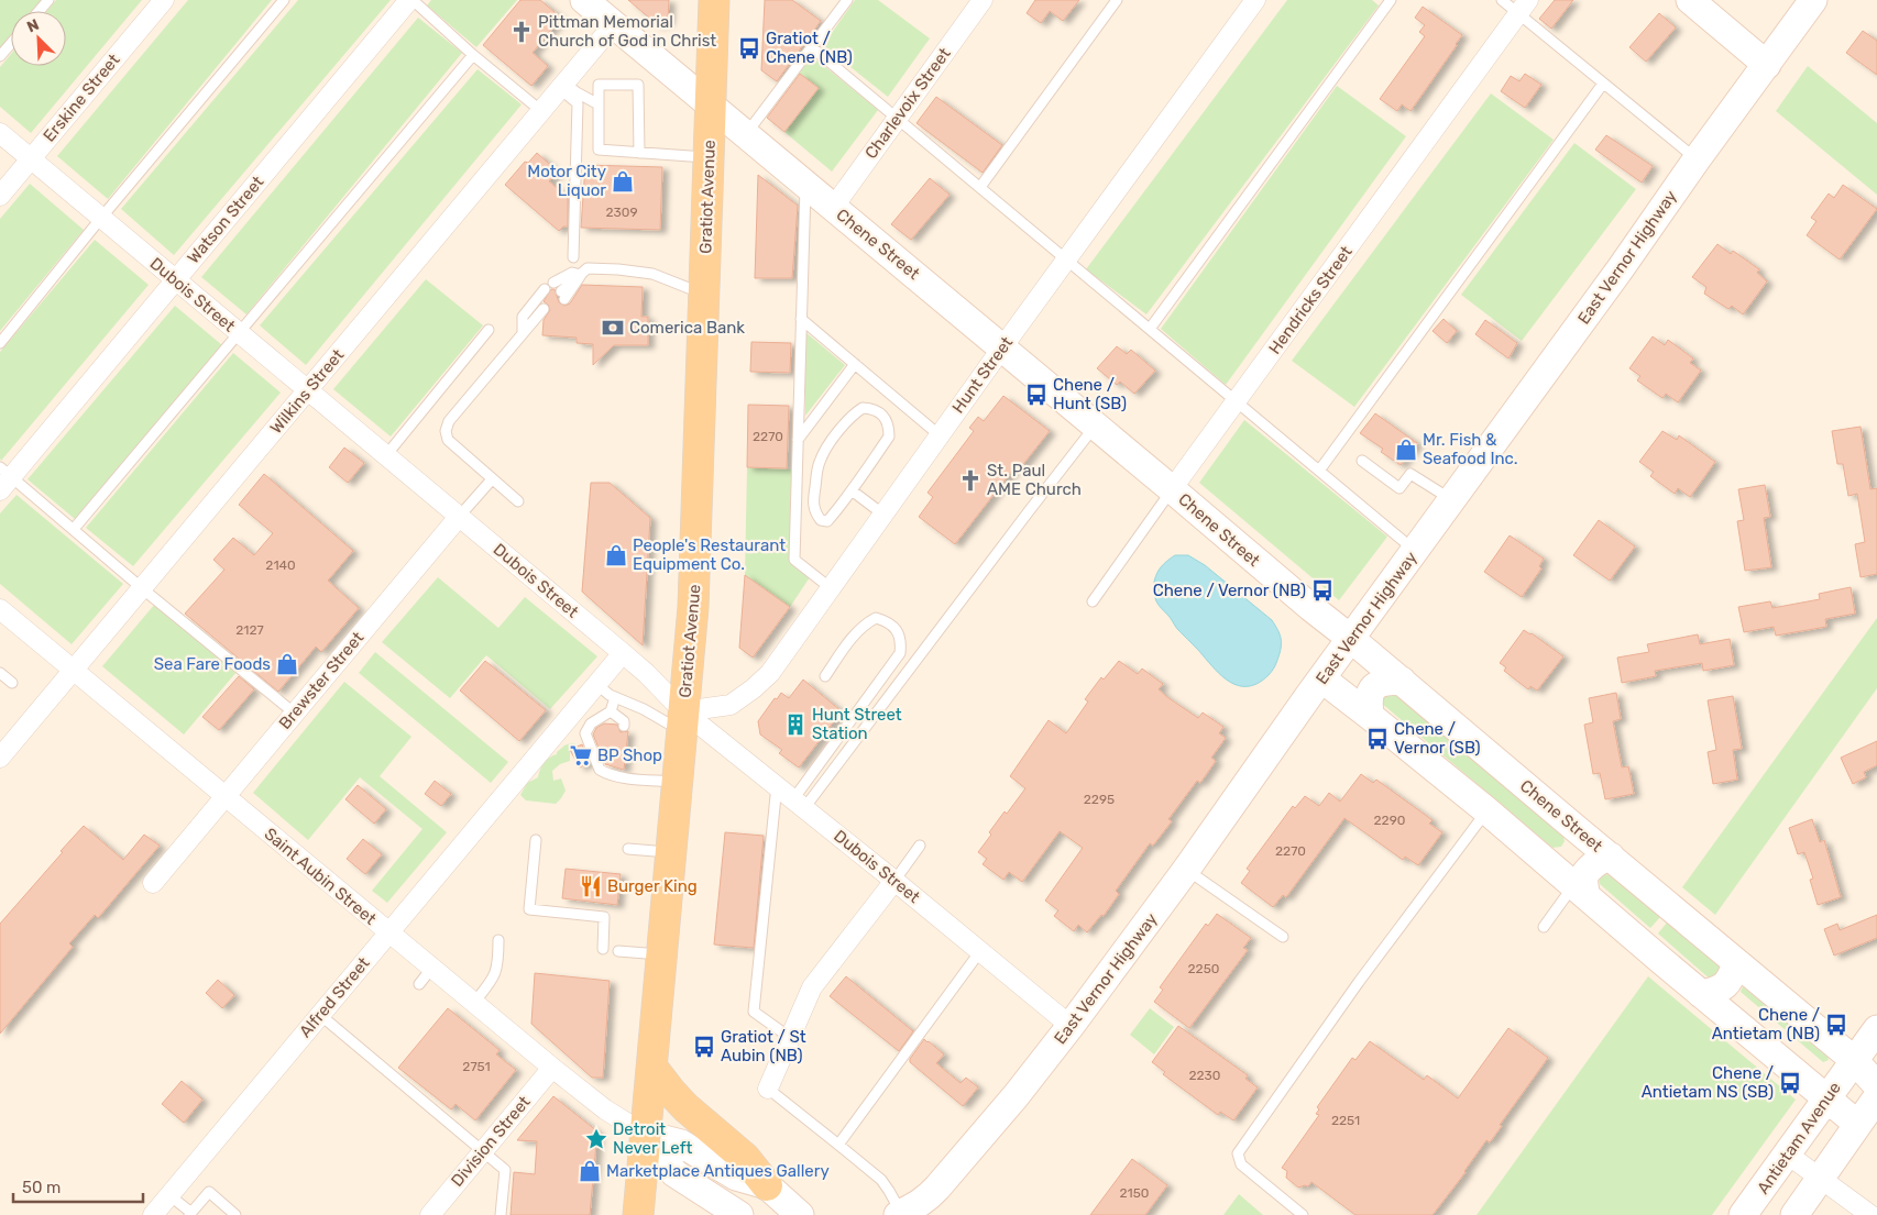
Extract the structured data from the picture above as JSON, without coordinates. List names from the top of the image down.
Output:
{
  "streets": {
    "main road": ["Gratiot Avenue"],
    "street": [
      "Erskine Street",
      "Charlevoix Street",
      "Watson Street",
      "Chene Street",
      "East Vernor Highway",
      "Dubois Street",
      "Hendricks Street",
      "Hunt Street",
      "Wilkins Street",
      "Brewster Street",
      "Saint Aubin Street",
      "Alfred Street",
      "Antietam Avenue",
      "Division Street"
    ]
  },
  "crossings": [
    ["Erskine Street", "Dubois Street"],
    ["Charlevoix Street", "Chene Street"],
    ["Gratiot Avenue", "Chene Street"],
    ["Gratiot Avenue", "Dubois Street"],
    ["Gratiot Avenue", "Hunt Street"],
    ["Gratiot Avenue", "Saint Aubin Street"],
    ["Watson Street", "Dubois Street"],
    ["Chene Street", "East Vernor Highway"],
    ["Chene Street", "Hendricks Street"],
    ["Chene Street", "Hunt Street"],
    ["Chene Street", "Wilkins Street"],
    ["Chene Street", "Antietam Avenue"],
    ["East Vernor Highway", "Dubois Street"],
    ["Dubois Street", "Hunt Street"],
    ["Dubois Street", "Wilkins Street"],
    ["Dubois Street", "Brewster Street"],
    ["Dubois Street", "Alfred Street"],
    ["Wilkins Street", "Saint Aubin Street"],
    ["Brewster Street", "Saint Aubin Street"],
    ["Saint Aubin Street", "Alfred Street"],
    ["Saint Aubin Street", "Division Street"]
  ],
  "places": {
    "church": ["Pittman Memorial Church of God in Christ", "St. Paul AME Church"],
    "bus stop": [
      "Gratiot / Chene (NB)",
      "Chene / Hunt (SB)",
      "Chene / Vernor (NB)",
      "Chene / Vernor (SB)",
      "Chene / Antietam (NB)",
      "Gratiot / St Aubin (NB)",
      "Chene / Antietam NS (SB)"
    ],
    "shop": [
      "Motor City Liquor",
      "Mr. Fish & Seafood Inc.",
      "People's Restaurant Equipment Co.",
      "Sea Fare Foods",
      "Marketplace Antiques Gallery"
    ],
    "bank": ["Comerica Bank"],
    "building": ["Hunt Street Station"],
    "supermarket": ["BP Shop"],
    "restaurant": ["Burger King"],
    "place": ["Detroit Never Left"]
  },
  "house_numbers": [
    "2309",
    "2270",
    "2140",
    "2127",
    "2295",
    "2290",
    "2270",
    "2250",
    "2751",
    "2230",
    "2251",
    "2150"
  ],
  "scale_bar": "50 m",
  "north": "top left"
}
